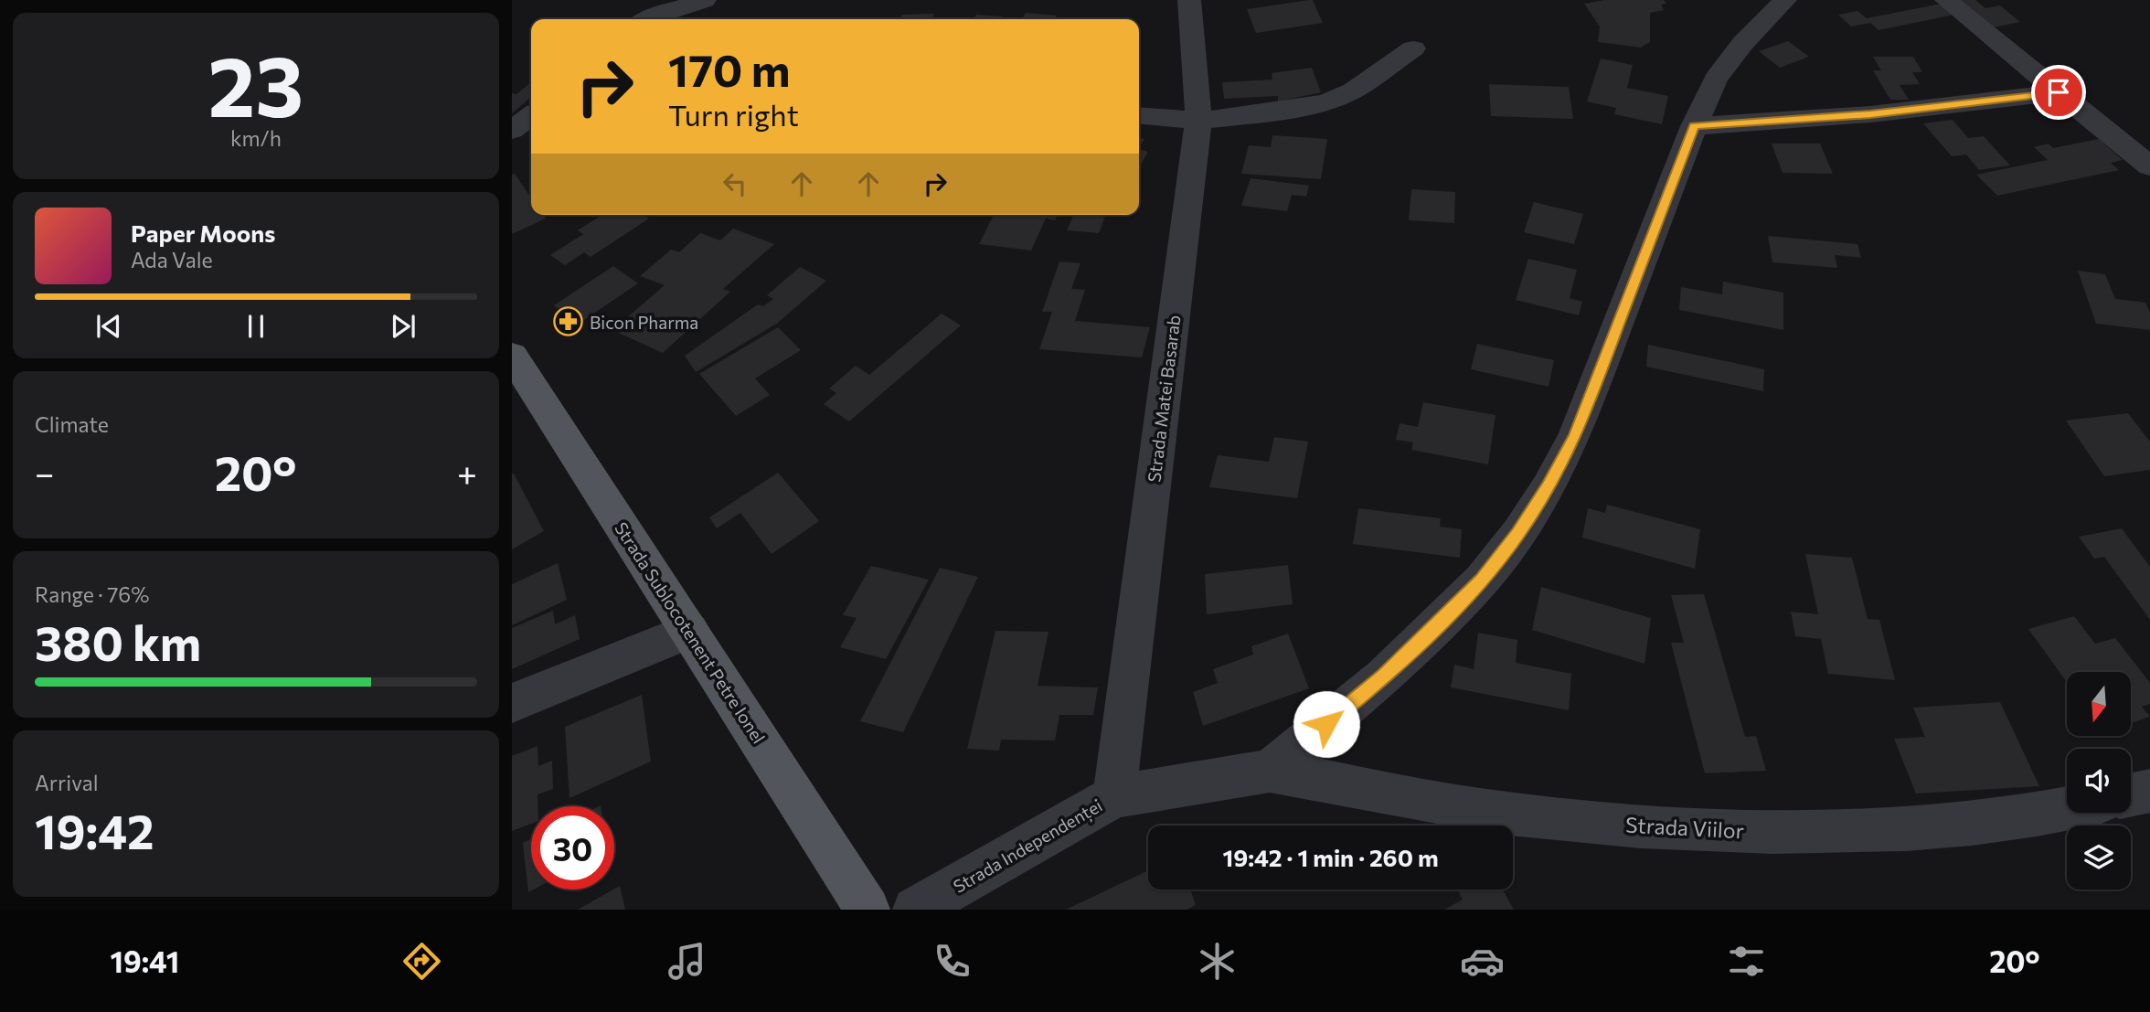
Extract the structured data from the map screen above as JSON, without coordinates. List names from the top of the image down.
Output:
{
  "streets": {
    "main road": ["Strada Sublocotenent Petre Ionel"],
    "street": ["Strada Matei Basarab", "Strada Viilor", "Strada Independenței"]
  },
  "crossings": [
    ["Strada Matei Basarab", "Strada Independenței"],
    ["Strada Viilor", "Strada Independenței"]
  ],
  "places": {
    "pharmacy": ["Bicon Pharma"]
  },
  "north": "bottom",
  "page": {
    "tile": [
      ["23", "km/h"],
      "Climate",
      ["Range · 76%", "380 km"],
      ["Arrival", "19:42"]
    ],
    "turn": ["170 m", "Turn right"],
    "song": ["Paper Moons", "Ada Vale"],
    "heat": ["−", "20°", "+"],
    "limit": "30",
    "trip": "19:42 · 1 min · 260 m",
    "tabs": ["19:41", "20°"]
  }
}
